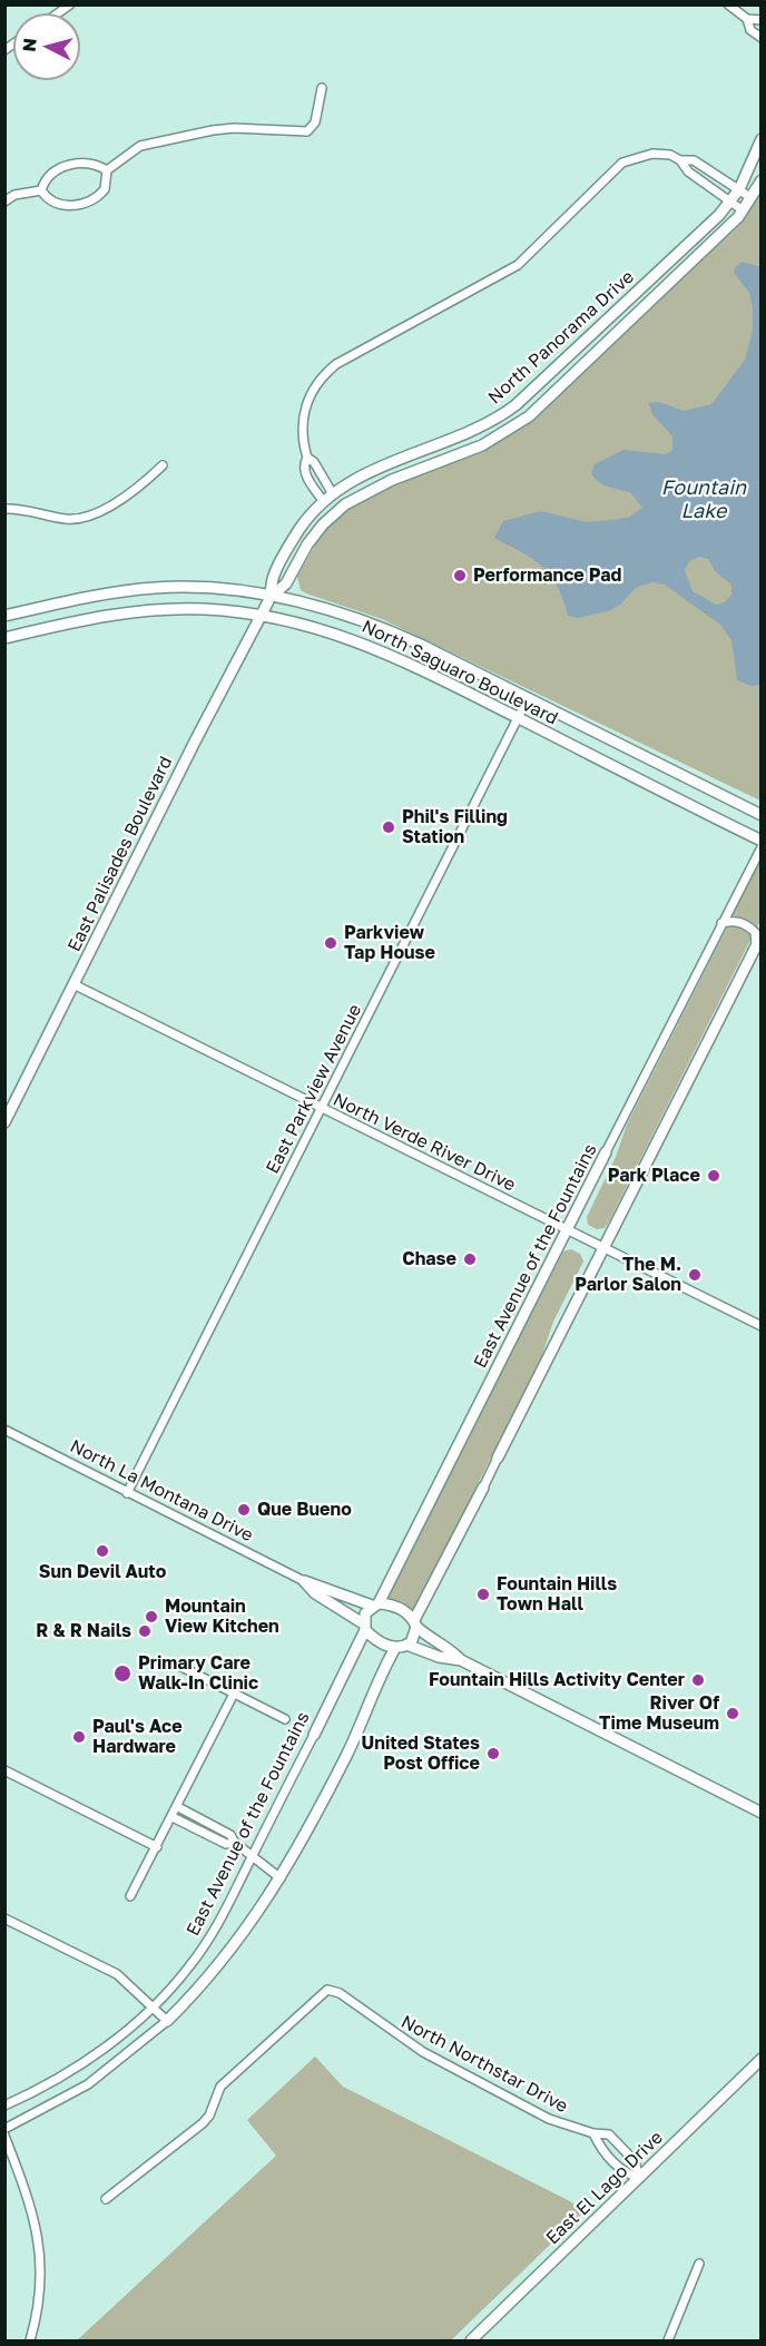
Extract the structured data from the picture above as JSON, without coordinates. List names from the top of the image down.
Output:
{
  "streets": {
    "street": [
      "North Panorama Drive",
      "North Saguaro Boulevard",
      "East Palisades Boulevard",
      "East Parkview Avenue",
      "North Verde River Drive",
      "East Avenue of the Fountains",
      "North La Montana Drive",
      "North Northstar Drive",
      "East El Lago Drive"
    ]
  },
  "crossings": [
    ["North Panorama Drive", "North Saguaro Boulevard"],
    ["North Panorama Drive", "East Palisades Boulevard"],
    ["North Saguaro Boulevard", "East Palisades Boulevard"],
    ["North Saguaro Boulevard", "East Parkview Avenue"],
    ["East Palisades Boulevard", "North Verde River Drive"],
    ["East Parkview Avenue", "North Verde River Drive"],
    ["East Parkview Avenue", "North La Montana Drive"],
    ["North Verde River Drive", "East Avenue of the Fountains"],
    ["East Avenue of the Fountains", "North La Montana Drive"],
    ["North Northstar Drive", "East El Lago Drive"]
  ],
  "water": ["Fountain Lake"],
  "places": [
    "Performance Pad",
    "Phil's Filling Station",
    "Parkview Tap House",
    "Park Place",
    "Chase",
    "The M. Parlor Salon",
    "Que Bueno",
    "Sun Devil Auto",
    "Fountain Hills Town Hall",
    "Mountain View Kitchen",
    "R & R Nails",
    "Primary Care Walk-In Clinic",
    "Fountain Hills Activity Center",
    "River Of Time Museum",
    "Paul's Ace Hardware",
    "United States Post Office"
  ],
  "north": "left"
}
